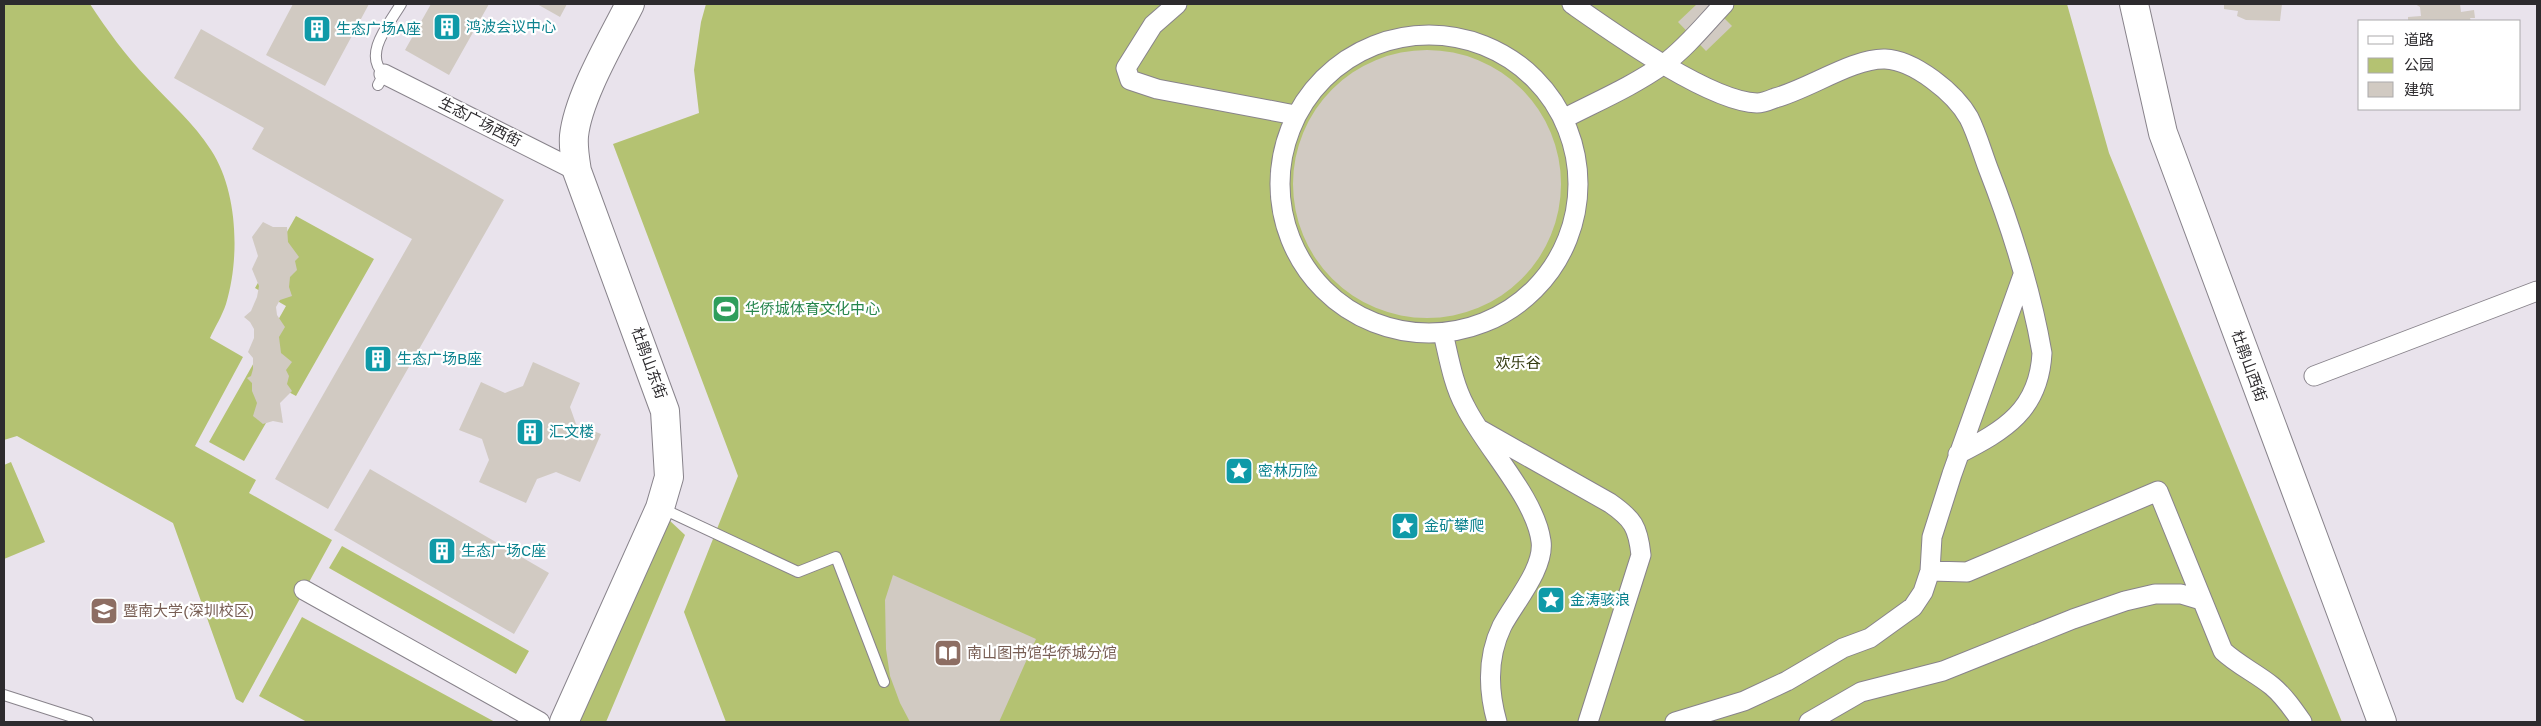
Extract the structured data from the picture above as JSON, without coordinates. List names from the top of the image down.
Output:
{
  "streets": {
    "street": ["生态广场西街", "杜鹃山东街", "杜鹃山西街"]
  },
  "crossings": [
    ["生态广场西街", "杜鹃山东街"]
  ],
  "parks": ["欢乐谷"],
  "places": {
    "building": [
      "鸿波会议中心",
      "生态广场A座",
      "生态广场B座",
      "汇文楼",
      "生态广场C座"
    ],
    "sports": ["华侨城体育文化中心"],
    "place": ["密林历险", "金矿攀爬", "金涛骇浪"],
    "school or university": ["暨南大学(深圳校区)"],
    "library": ["南山图书馆华侨城分馆"]
  },
  "legend": ["道路", "公园", "建筑"]
}
